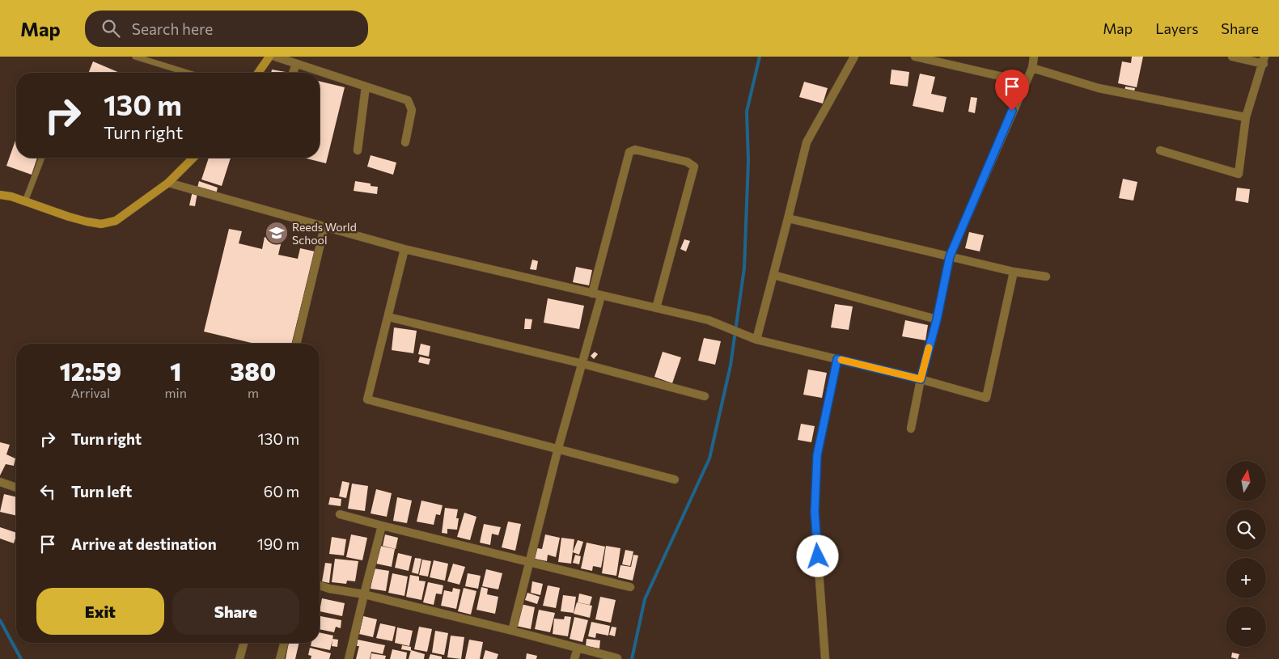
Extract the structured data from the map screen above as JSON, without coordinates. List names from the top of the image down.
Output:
{
  "places": {
    "school or university": ["Reeds World School"]
  },
  "north": "top",
  "page": {
    "header": "Map",
    "search": "Search here",
    "nav": ["Map", "Layers", "Share"],
    "turn": ["130 m", "Turn right"],
    "eta": [
      "12:59",
      "Arrival",
      "1",
      "min",
      "380",
      "m"
    ],
    "list": [
      {
        "name": "Turn right",
        "value": "130 m"
      },
      {
        "name": "Turn left",
        "value": "60 m"
      },
      {
        "name": "Arrive at destination",
        "value": "190 m"
      }
    ],
    "map_buttons": ["+", "−"],
    "buttons": ["Exit", "Share"]
  }
}
